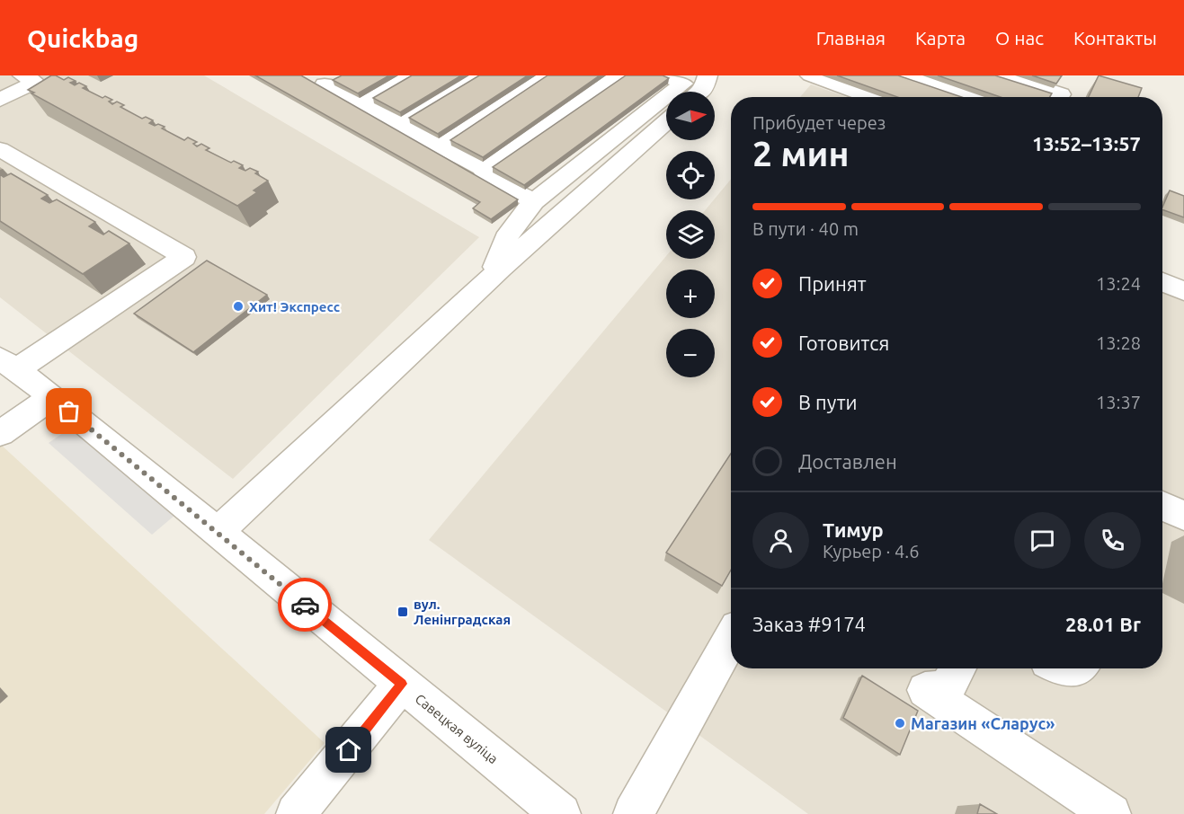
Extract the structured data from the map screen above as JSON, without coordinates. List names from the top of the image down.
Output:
{
  "streets": {
    "street": ["Савецкая вуліца"]
  },
  "places": {
    "other": ["Хит! Экспресс", "Магазин «Сларус»"],
    "transit": ["вул. Ленінградская"]
  },
  "north": "right",
  "page": {
    "header": "Quickbag",
    "nav": [
      "Главная",
      "Карта",
      "О нас",
      "Контакты"
    ],
    "map_buttons": ["+", "−"],
    "heading": ["2 мин", "Прибудет через", "13:52–13:57"],
    "panel": [
      "Тимур",
      "Курьер · 4.6",
      "Заказ #9174",
      "28.01 Br"
    ],
    "bar": "В пути · 40 m",
    "list": [
      ["Принят", "13:24"],
      ["Готовится", "13:28"],
      ["В пути", "13:37"],
      "Доставлен"
    ]
  }
}
